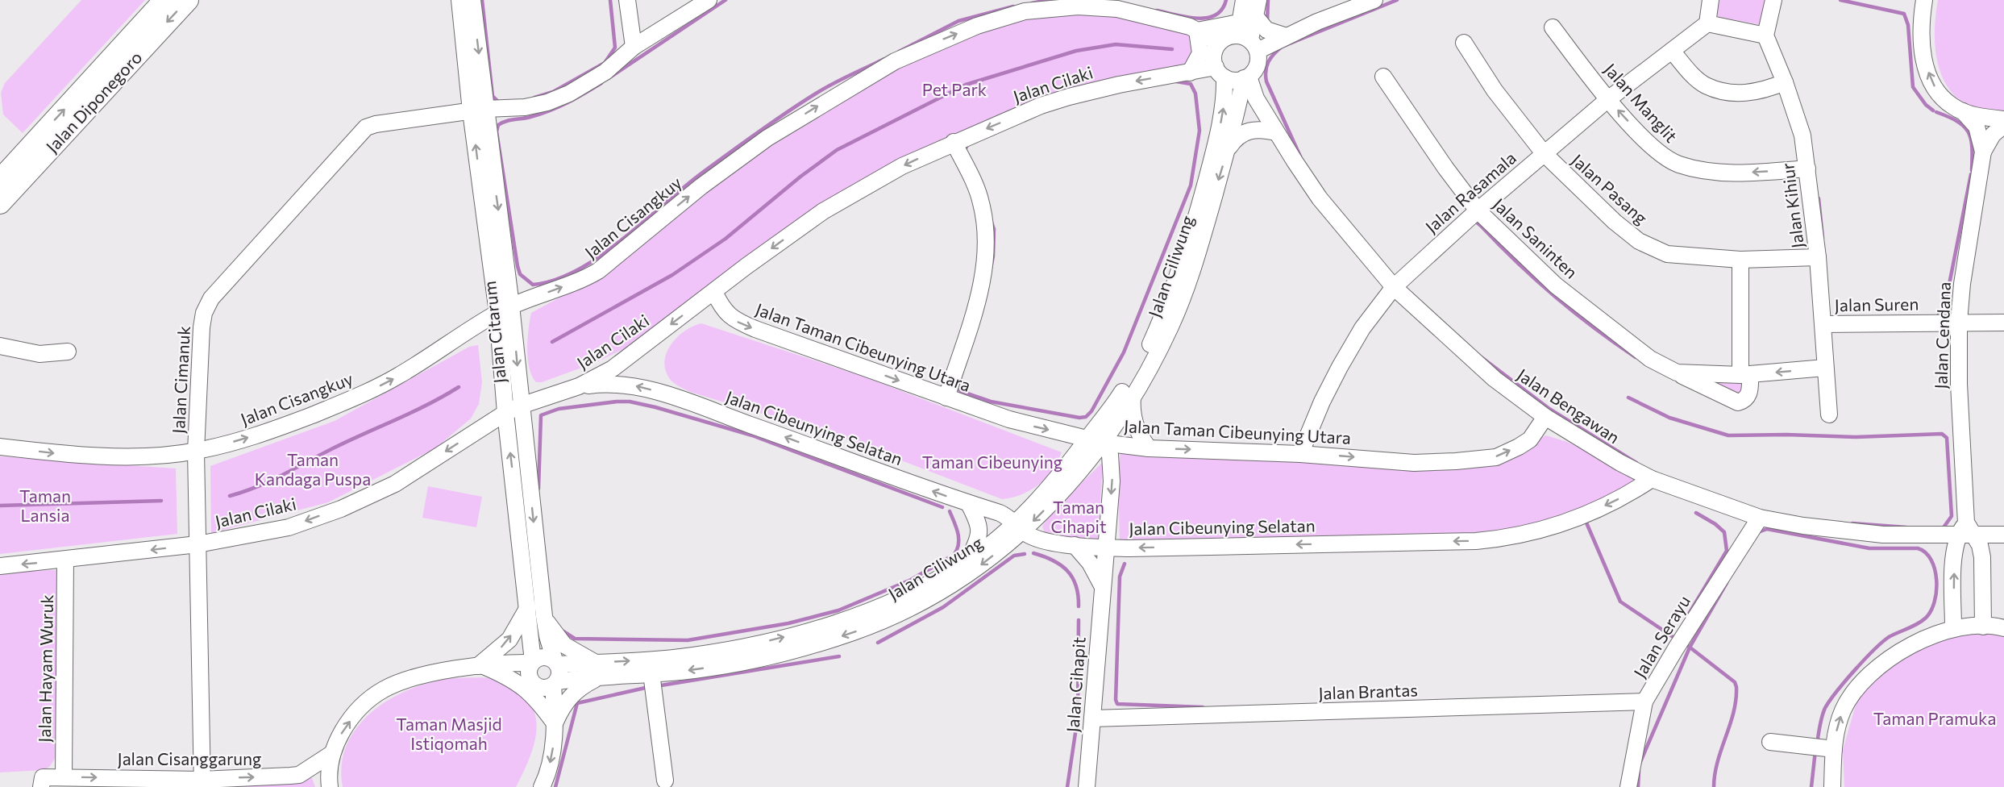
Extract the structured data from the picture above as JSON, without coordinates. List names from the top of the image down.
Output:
{
  "streets": {
    "main road": ["Jalan Diponegoro"],
    "street": [
      "Jalan Cilaki",
      "Jalan Manglit",
      "Jalan Pasang",
      "Jalan Rasamala",
      "Jalan Kihiur",
      "Jalan Cisangkuy",
      "Jalan Saninten",
      "Jalan Ciliwung",
      "Jalan Suren",
      "Jalan Citarum",
      "Jalan Cendana",
      "Jalan Taman Cibeunying Utara",
      "Jalan Cimanuk",
      "Jalan Bengawan",
      "Jalan Cibeunying Selatan",
      "Jalan Serayu",
      "Jalan Hayam Wuruk",
      "Jalan Cihapit",
      "Jalan Brantas",
      "Jalan Cisanggarung"
    ]
  },
  "crossings": [
    ["Jalan Cilaki", "Jalan Cisangkuy"],
    ["Jalan Cilaki", "Jalan Ciliwung"],
    ["Jalan Cilaki", "Jalan Citarum"],
    ["Jalan Cilaki", "Jalan Taman Cibeunying Utara"],
    ["Jalan Cilaki", "Jalan Cimanuk"],
    ["Jalan Cilaki", "Jalan Bengawan"],
    ["Jalan Cilaki", "Jalan Cibeunying Selatan"],
    ["Jalan Cilaki", "Jalan Hayam Wuruk"],
    ["Jalan Manglit", "Jalan Rasamala"],
    ["Jalan Manglit", "Jalan Kihiur"],
    ["Jalan Pasang", "Jalan Rasamala"],
    ["Jalan Pasang", "Jalan Kihiur"],
    ["Jalan Rasamala", "Jalan Saninten"],
    ["Jalan Rasamala", "Jalan Taman Cibeunying Utara"],
    ["Jalan Rasamala", "Jalan Bengawan"],
    ["Jalan Kihiur", "Jalan Saninten"],
    ["Jalan Kihiur", "Jalan Suren"],
    ["Jalan Cisangkuy", "Jalan Ciliwung"],
    ["Jalan Cisangkuy", "Jalan Citarum"],
    ["Jalan Cisangkuy", "Jalan Cimanuk"],
    ["Jalan Cisangkuy", "Jalan Bengawan"],
    ["Jalan Ciliwung", "Jalan Citarum"],
    ["Jalan Ciliwung", "Jalan Taman Cibeunying Utara"],
    ["Jalan Ciliwung", "Jalan Bengawan"],
    ["Jalan Ciliwung", "Jalan Cibeunying Selatan"],
    ["Jalan Ciliwung", "Jalan Cihapit"],
    ["Jalan Suren", "Jalan Cendana"],
    ["Jalan Citarum", "Jalan Cimanuk"],
    ["Jalan Cendana", "Jalan Bengawan"],
    ["Jalan Taman Cibeunying Utara", "Jalan Bengawan"],
    ["Jalan Taman Cibeunying Utara", "Jalan Cihapit"],
    ["Jalan Cimanuk", "Jalan Cisanggarung"],
    ["Jalan Bengawan", "Jalan Cibeunying Selatan"],
    ["Jalan Bengawan", "Jalan Serayu"],
    ["Jalan Cibeunying Selatan", "Jalan Cihapit"],
    ["Jalan Serayu", "Jalan Brantas"],
    ["Jalan Hayam Wuruk", "Jalan Cisanggarung"],
    ["Jalan Cihapit", "Jalan Brantas"]
  ],
  "one_way": [
    "Jalan Cilaki",
    "Jalan Manglit",
    "Jalan Cisangkuy",
    "Jalan Taman Cibeunying Utara",
    "Jalan Cibeunying Selatan",
    "Jalan Cisanggarung"
  ],
  "parks": [
    "Pet Park",
    "Taman Kandaga Puspa",
    "Taman Cibeunying",
    "Taman Lansia",
    "Taman Cihapit",
    "Taman Pramuka",
    "Taman Masjid Istiqomah"
  ]
}
